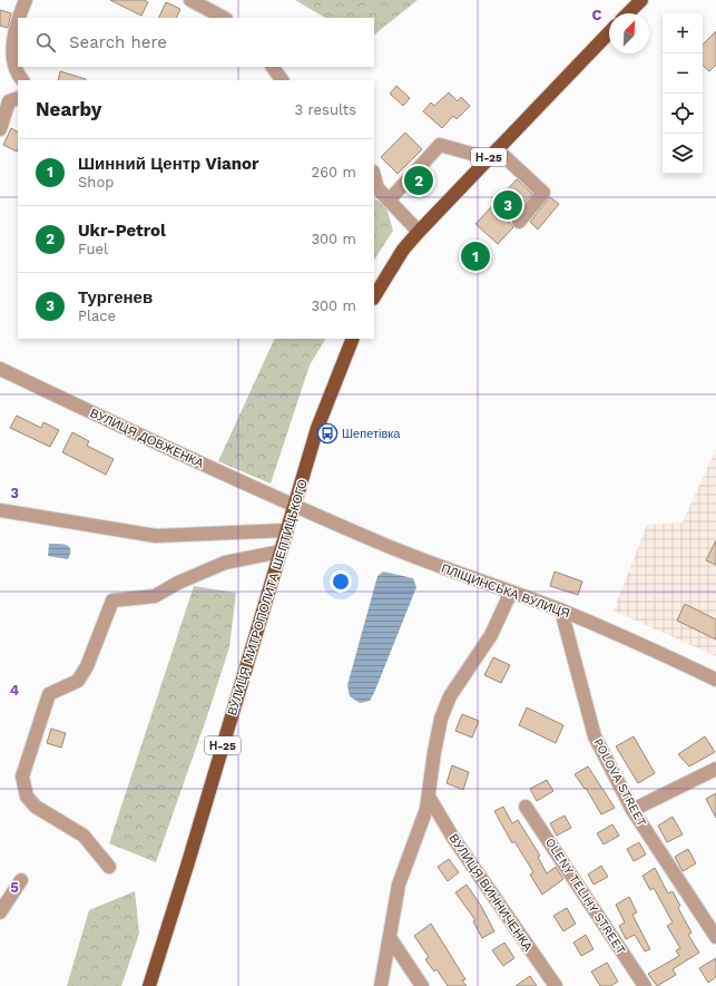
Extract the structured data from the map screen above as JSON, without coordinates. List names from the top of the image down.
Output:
{
  "streets": {
    "main road": ["Н-25", "ВУЛИЦЯ МИТРОПОЛИТА ШЕПТИЦЬКОГО"],
    "street": [
      "ВУЛИЦЯ ДОВЖЕНКА",
      "ПЛІЩИНСЬКА ВУЛИЦЯ",
      "POLOVA STREET",
      "ВУЛИЦЯ ВИННИЧЕНКА",
      "OLENY TELIHY STREET"
    ]
  },
  "crossings": [
    ["ВУЛИЦЯ ДОВЖЕНКА", "ПЛІЩИНСЬКА ВУЛИЦЯ"],
    ["ВУЛИЦЯ ДОВЖЕНКА", "ВУЛИЦЯ МИТРОПОЛИТА ШЕПТИЦЬКОГО"],
    ["ПЛІЩИНСЬКА ВУЛИЦЯ", "ВУЛИЦЯ МИТРОПОЛИТА ШЕПТИЦЬКОГО"],
    ["ПЛІЩИНСЬКА ВУЛИЦЯ", "POLOVA STREET"]
  ],
  "places": {
    "bus stop": ["Шепетівка"]
  },
  "north": "top right",
  "page": {
    "map_buttons": ["+", "−"],
    "search": "Search here",
    "heading": ["Nearby", "3 results"],
    "list": [
      {
        "mark": "1",
        "name": "Шинний Центр Vianor",
        "note": "Shop",
        "value": "260 m"
      },
      {
        "mark": "2",
        "name": "Ukr-Petrol",
        "note": "Fuel",
        "value": "300 m"
      },
      {
        "mark": "3",
        "name": "Тургенев",
        "note": "Place",
        "value": "300 m"
      }
    ],
    "pins": ["2", "3", "1"]
  },
  "grid": {
    "columns": ["C"],
    "rows": ["3", "4", "5"]
  }
}
